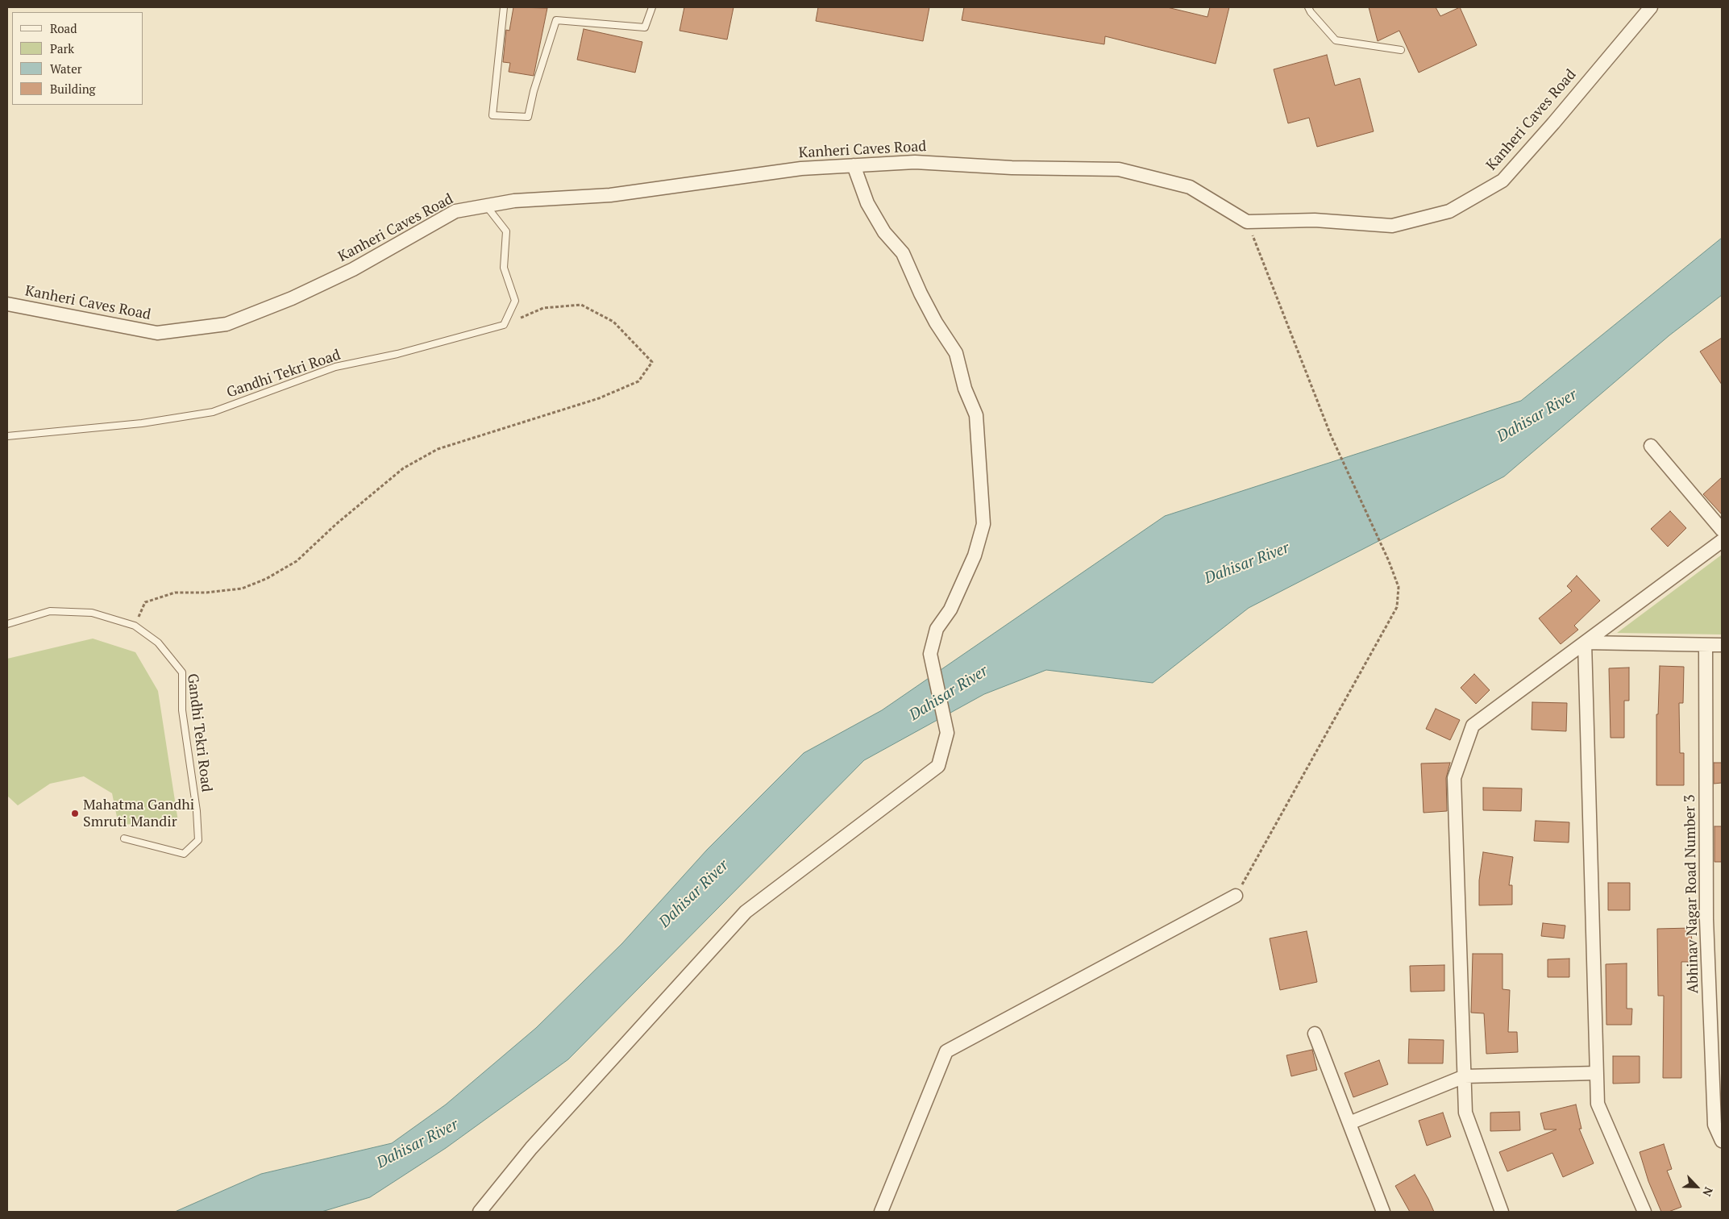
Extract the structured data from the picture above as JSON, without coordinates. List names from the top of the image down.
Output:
{
  "streets": {
    "street": ["Kanheri Caves Road", "Abhinav Nagar Road Number 3"],
    "lane": ["Gandhi Tekri Road"]
  },
  "water": ["Dahisar River"],
  "places": ["Mahatma Gandhi Smruti Mandir"],
  "legend": [
    "Road",
    "Park",
    "Water",
    "Building"
  ],
  "north": "bottom right"
}
